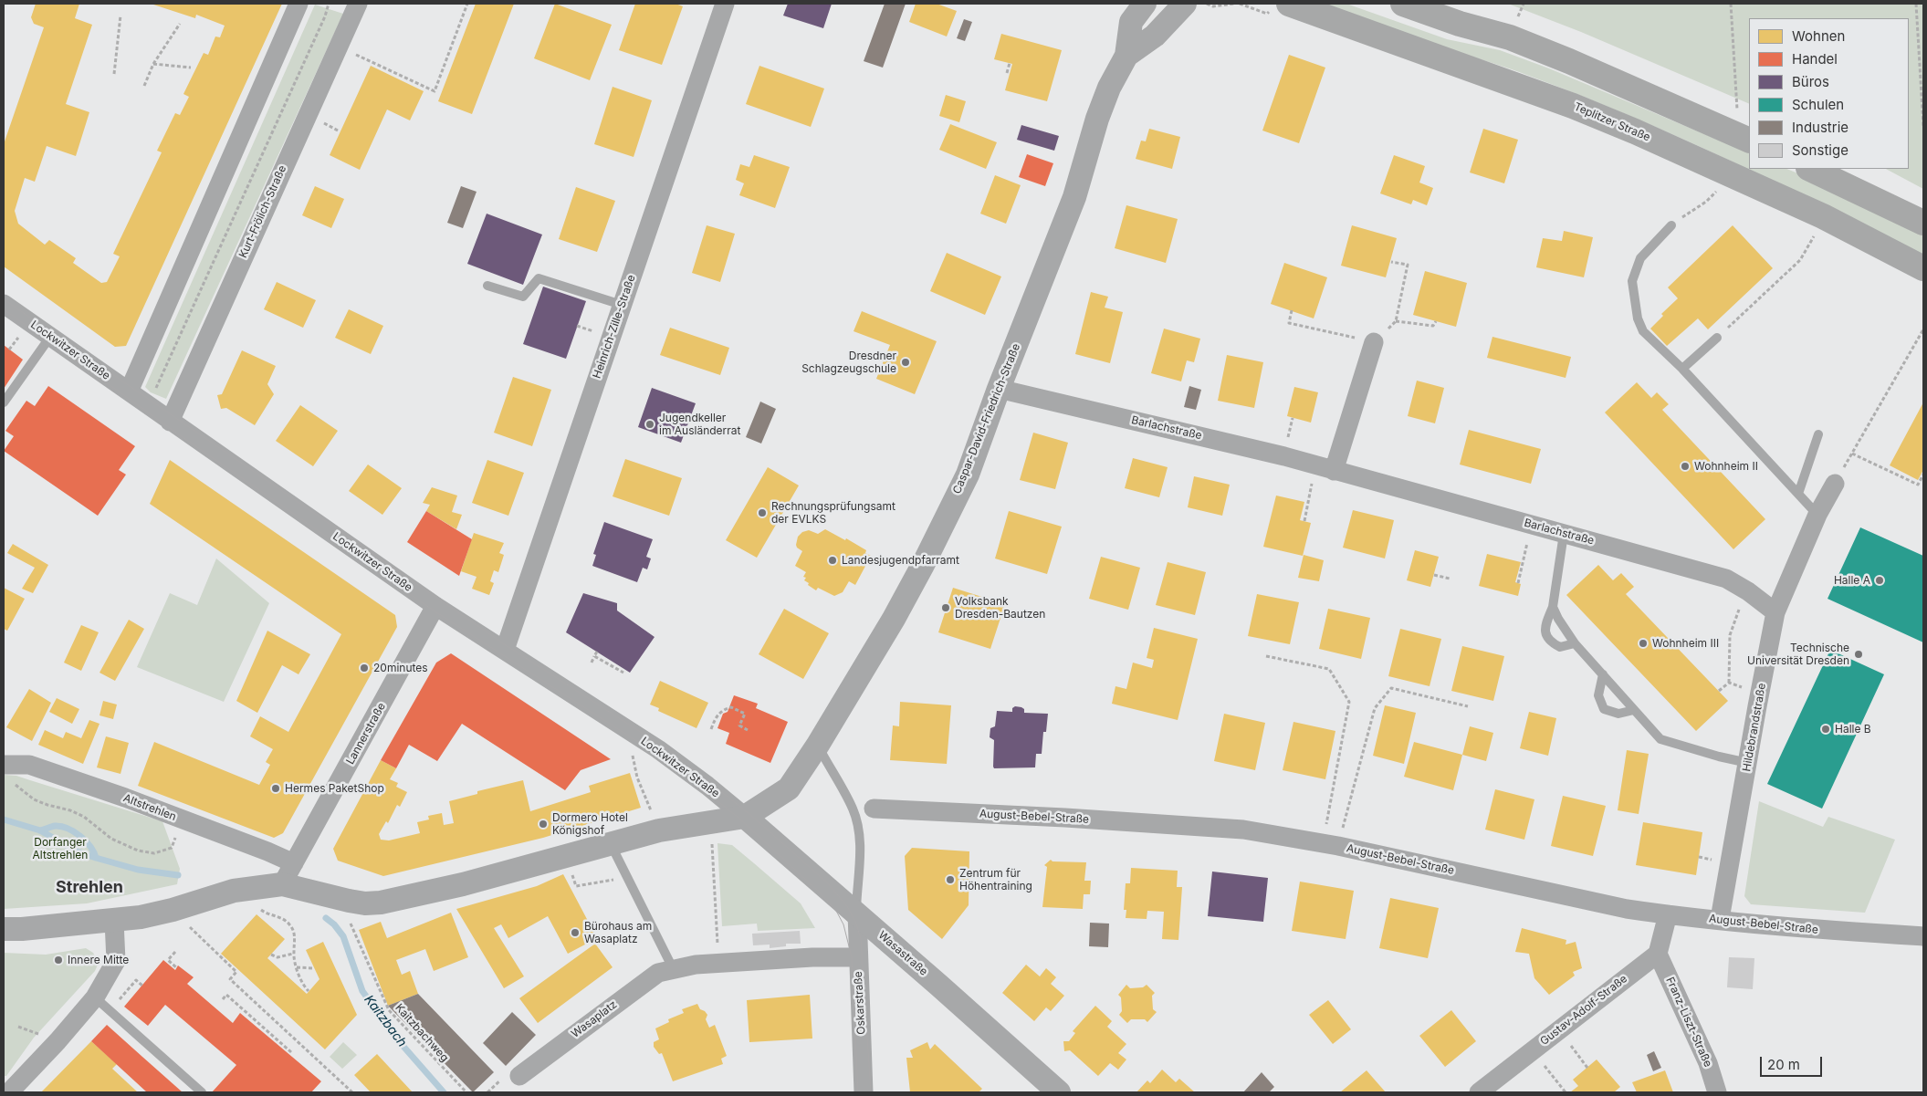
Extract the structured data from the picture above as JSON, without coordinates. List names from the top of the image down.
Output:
{
  "streets": {
    "main road": ["Teplitzer Straße"],
    "street": [
      "Kurt-Frölich-Straße",
      "Heinrich-Zille-Straße",
      "Lockwitzer Straße",
      "Caspar-David-Friedrich-Straße",
      "Barlachstraße",
      "Hildebrandstraße",
      "Lannerstraße",
      "Altstrehlen",
      "August-Bebel-Straße",
      "Wasastraße",
      "Oskarstraße",
      "Gustav-Adolf-Straße",
      "Wasaplatz",
      "Franz-Liszt-Straße"
    ],
    "path": ["Kaitzbachweg"]
  },
  "crossings": [
    ["Kurt-Frölich-Straße", "Lockwitzer Straße"],
    ["Heinrich-Zille-Straße", "Lockwitzer Straße"],
    ["Lockwitzer Straße", "Caspar-David-Friedrich-Straße"],
    ["Lockwitzer Straße", "Lannerstraße"],
    ["Lockwitzer Straße", "Wasastraße"],
    ["Caspar-David-Friedrich-Straße", "Barlachstraße"],
    ["Caspar-David-Friedrich-Straße", "Wasastraße"],
    ["Barlachstraße", "Hildebrandstraße"],
    ["Hildebrandstraße", "August-Bebel-Straße"],
    ["Lannerstraße", "Altstrehlen"],
    ["Wasastraße", "Oskarstraße"],
    ["Oskarstraße", "Wasaplatz"],
    ["Gustav-Adolf-Straße", "Franz-Liszt-Straße"]
  ],
  "districts": ["Strehlen"],
  "water": ["Kaitzbach"],
  "parks": ["Dorfanger Altstrehlen"],
  "places": [
    "Dresdner Schlagzeugschule",
    "Jugendkeller im Ausländerrat",
    "Wohnheim II",
    "Rechnungsprüfungsamt der EVLKS",
    "Landesjugendpfarramt",
    "Halle A",
    "Volksbank Dresden-Bautzen",
    "Wohnheim III",
    "Technische Universität Dresden",
    "20minutes",
    "Halle B",
    "Hermes PaketShop",
    "Dormero Hotel Königshof",
    "Zentrum für Höhentraining",
    "Bürohaus am Wasaplatz",
    "Innere Mitte"
  ],
  "legend": [
    "Wohnen",
    "Handel",
    "Büros",
    "Schulen",
    "Industrie",
    "Sonstige"
  ],
  "scale_bar": "20 m"
}
